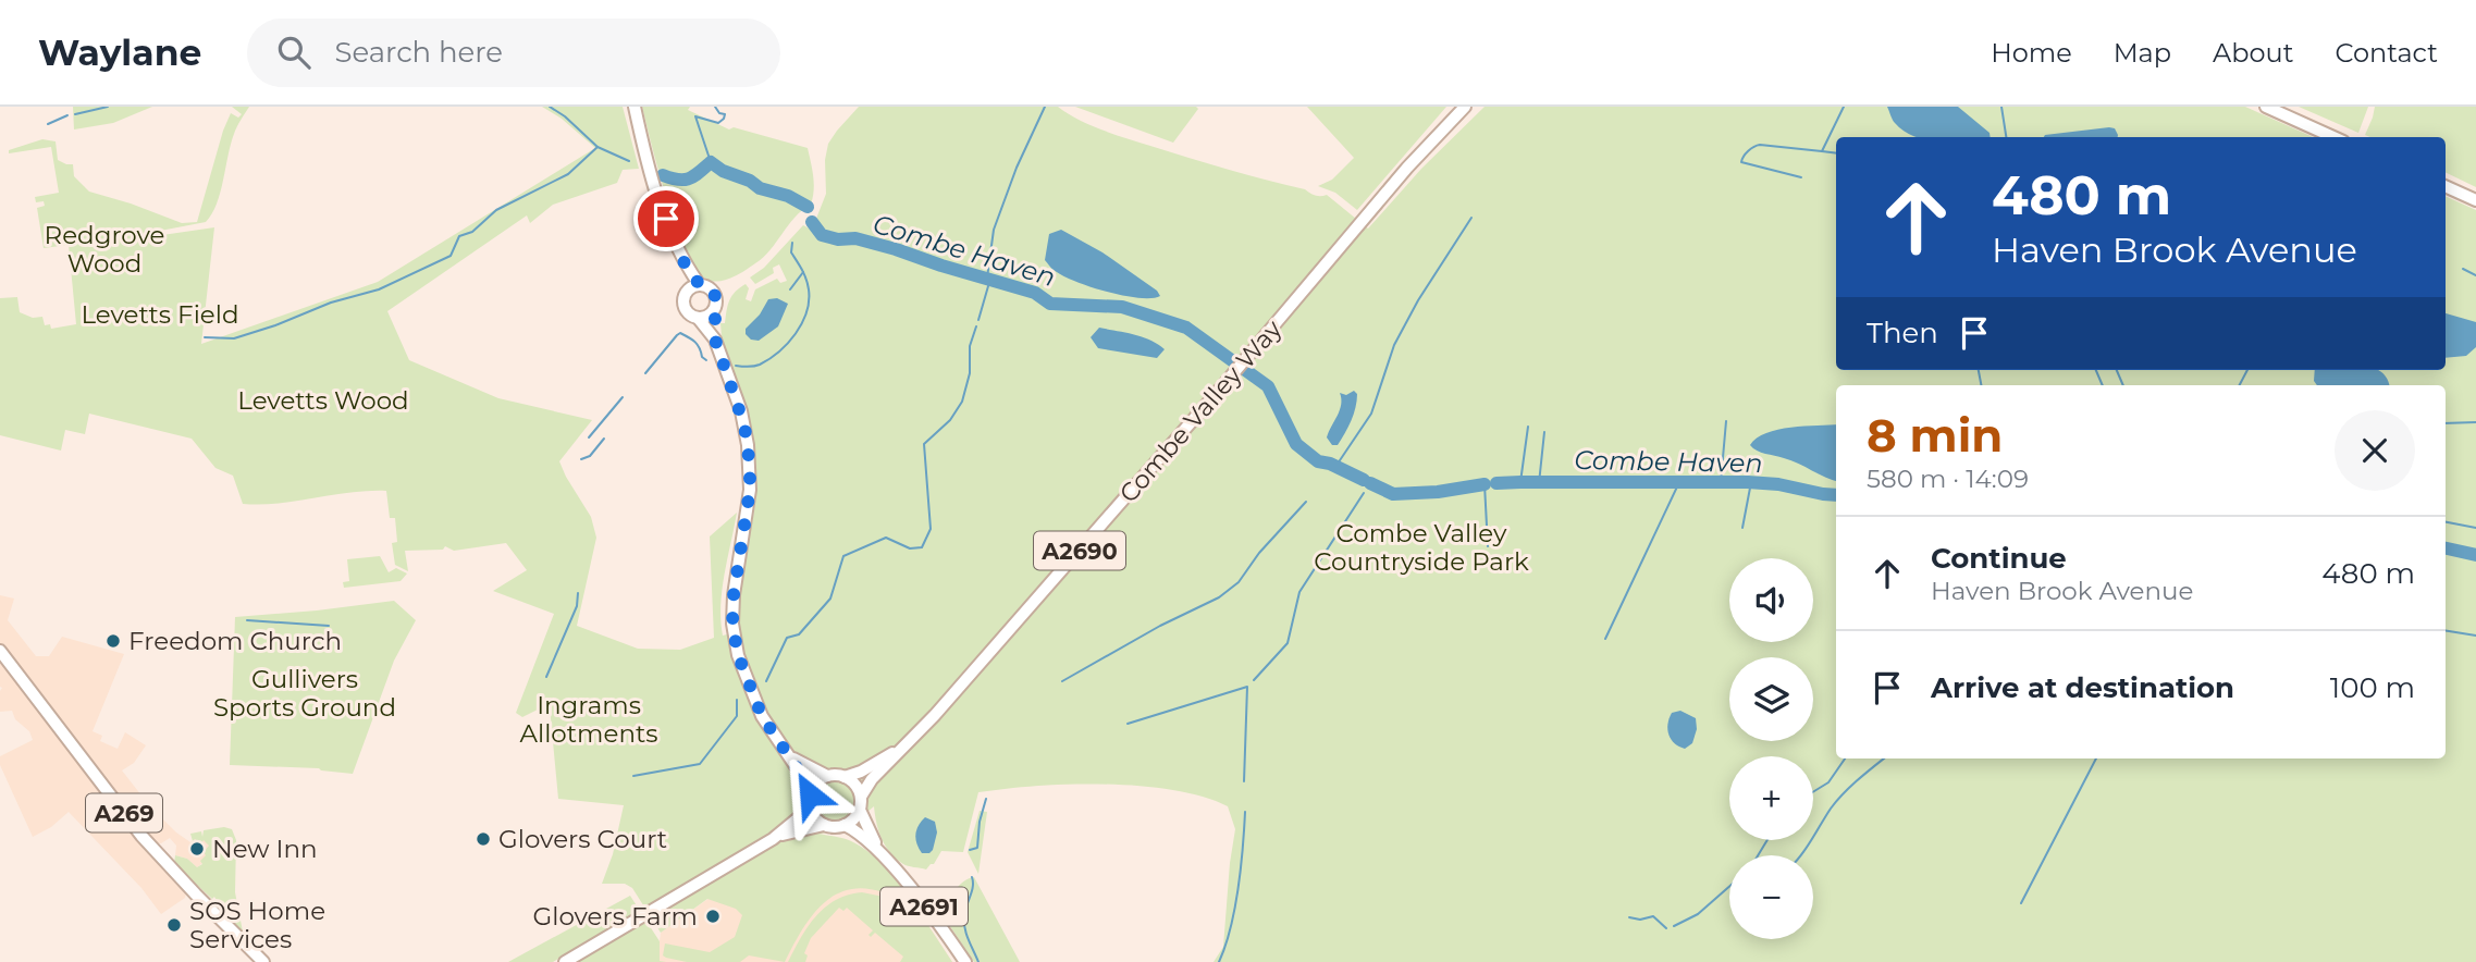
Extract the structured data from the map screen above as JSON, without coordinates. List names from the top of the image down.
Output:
{
  "streets": {
    "main road": [
      "Combe Valley Way",
      "A2690",
      "A269",
      "A2691"
    ]
  },
  "crossings": [
    ["Combe Valley Way", "A2691"]
  ],
  "water": ["Combe Haven"],
  "parks": [
    "Redgrove Wood",
    "Levetts Field",
    "Levetts Wood",
    "Combe Valley Countryside Park",
    "Gullivers Sports Ground",
    "Ingrams Allotments"
  ],
  "places": [
    "Freedom Church",
    "Glovers Court",
    "New Inn",
    "Glovers Farm",
    "SOS Home Services"
  ],
  "page": {
    "header": "Waylane",
    "search": "Search here",
    "nav": [
      "Home",
      "Map",
      "About",
      "Contact"
    ],
    "turn": ["480 m", "Haven Brook Avenue"],
    "then": "Then",
    "heading": ["8 min", "580 m · 14:09"],
    "list": [
      {
        "name": "Continue",
        "note": "Haven Brook Avenue",
        "value": "480 m"
      },
      {
        "name": "Arrive at destination",
        "value": "100 m"
      }
    ],
    "map_buttons": ["+", "−"]
  }
}
